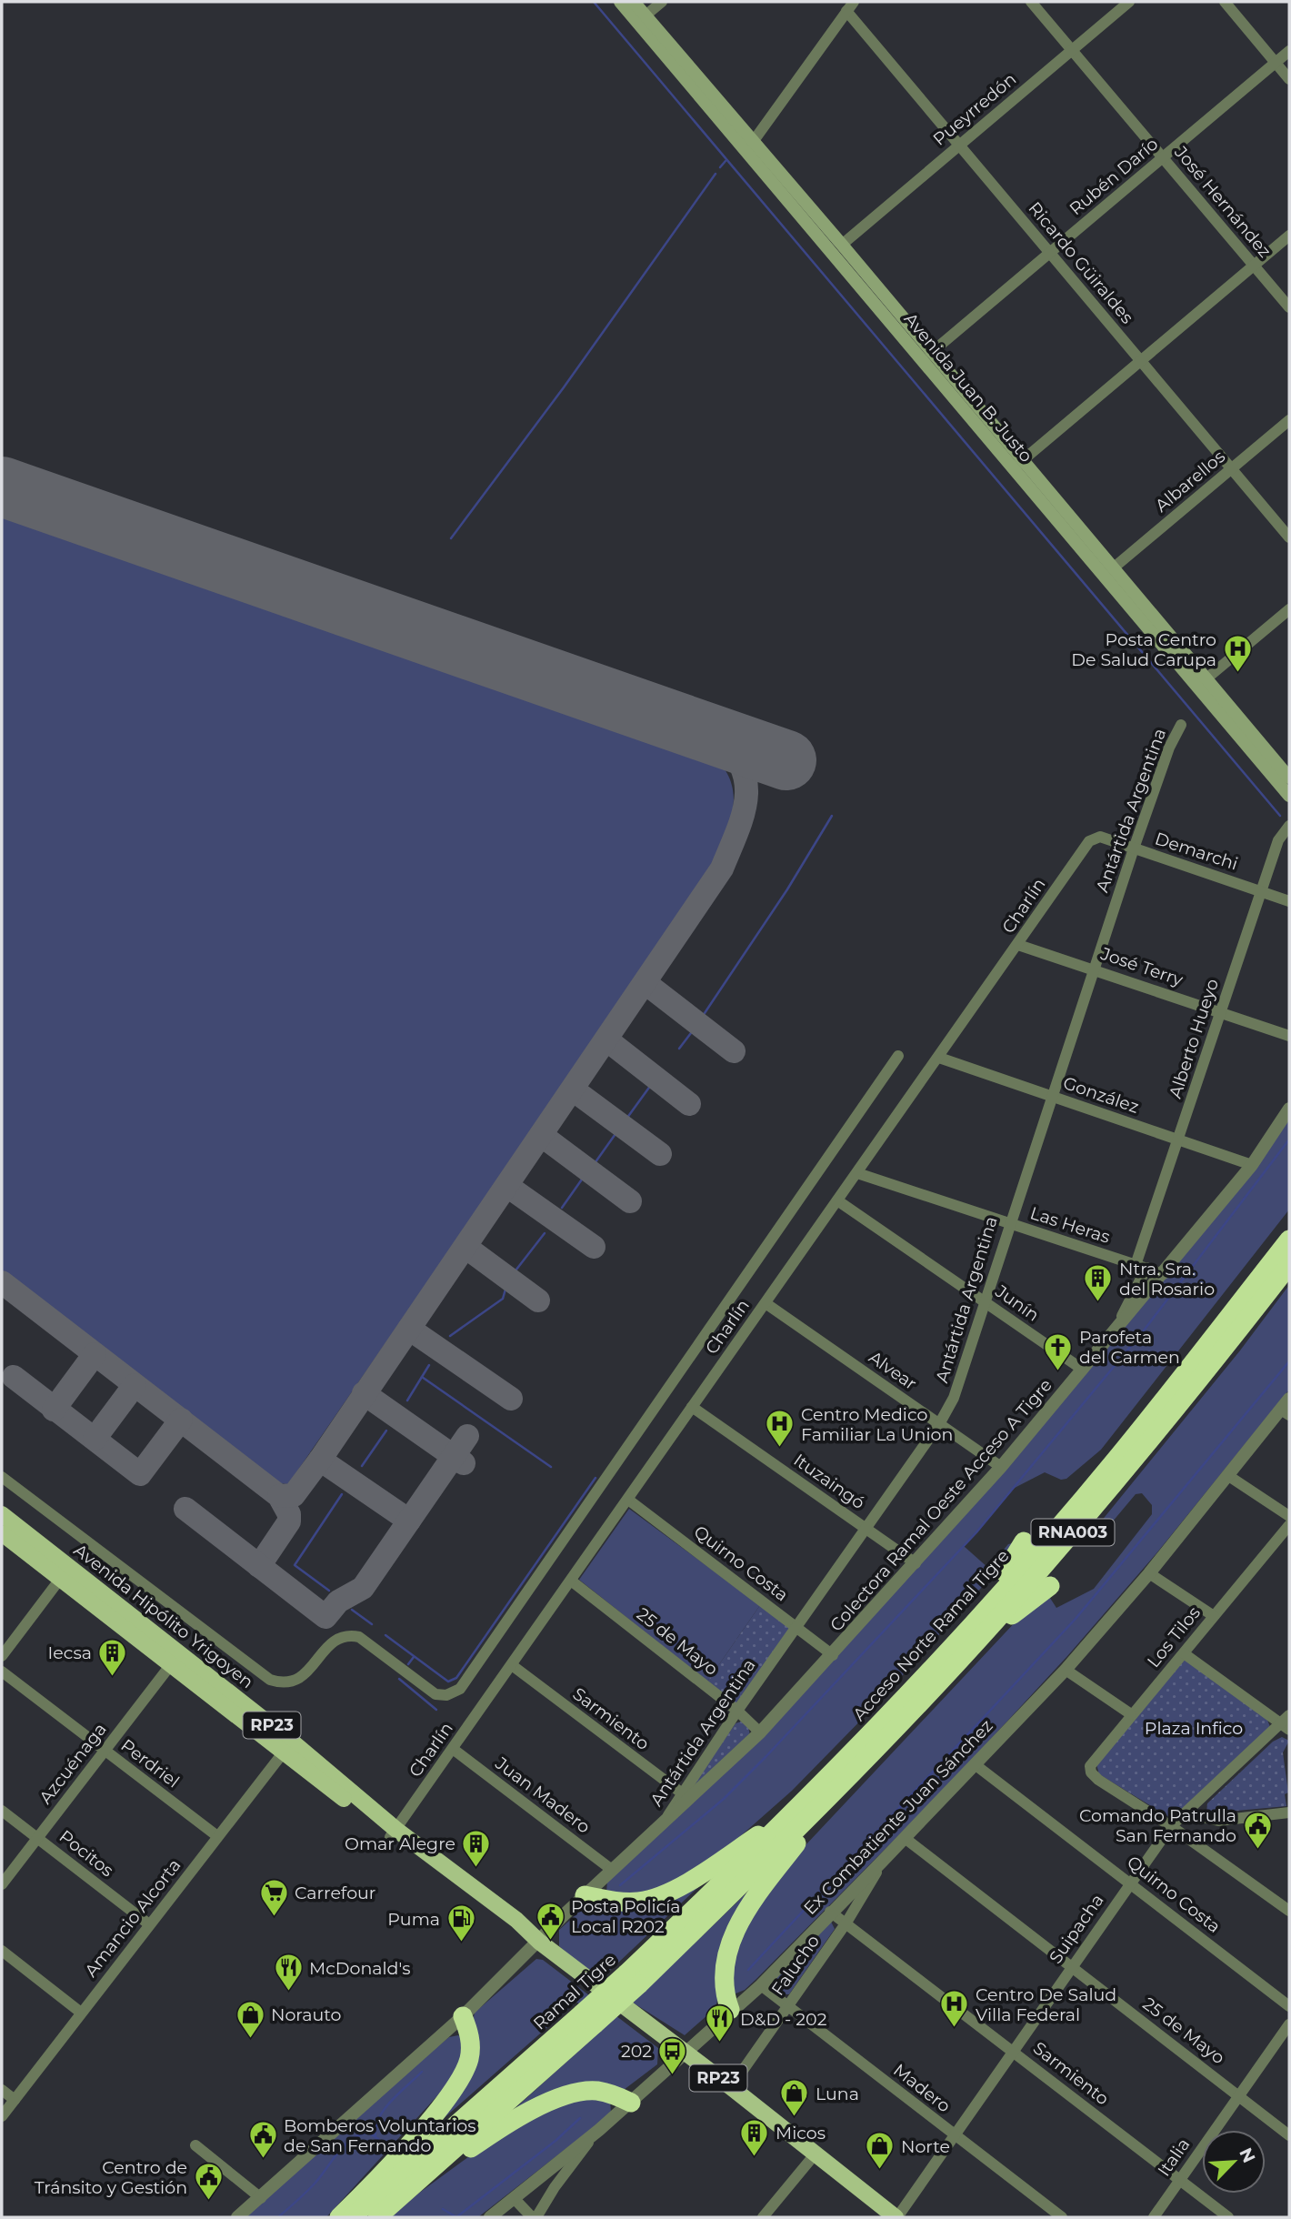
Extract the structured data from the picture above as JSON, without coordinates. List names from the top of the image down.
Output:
{
  "streets": {
    "highway": ["RNA003", "Acceso Norte Ramal Tigre", "Ramal Tigre"],
    "main road": ["Avenida Juan B. Justo", "Avenida Hipólito Yrigoyen", "RP23"],
    "street": [
      "Pueyrredón",
      "Rubén Darío",
      "José Hernández",
      "Ricardo Güiraldes",
      "Albarellos",
      "Antártida Argentina",
      "Demarchi",
      "Charlín",
      "José Terry",
      "Alberto Hueyo",
      "González",
      "Las Heras",
      "Junín",
      "Alvear",
      "Ituzaingó",
      "Colectora Ramal Oeste Acceso A Tigre",
      "Quirno Costa",
      "Los Tilos",
      "25 de Mayo",
      "Sarmiento",
      "Azcuénaga",
      "Perdriel",
      "Juan Madero",
      "Ex Combatiente Juan Sánchez",
      "Pocitos",
      "Amancio Alcorta",
      "Suipacha",
      "Falucho",
      "Madero",
      "Italia"
    ]
  },
  "crossings": [
    ["Pueyrredón", "José Hernández"],
    ["Pueyrredón", "Ricardo Güiraldes"],
    ["Pueyrredón", "Avenida Juan B. Justo"],
    ["Rubén Darío", "José Hernández"],
    ["Rubén Darío", "Ricardo Güiraldes"],
    ["Rubén Darío", "Avenida Juan B. Justo"],
    ["Ricardo Güiraldes", "Albarellos"],
    ["Avenida Juan B. Justo", "Albarellos"],
    ["Antártida Argentina", "Demarchi"],
    ["Antártida Argentina", "José Terry"],
    ["Antártida Argentina", "González"],
    ["Antártida Argentina", "Las Heras"],
    ["Antártida Argentina", "Junín"],
    ["Antártida Argentina", "Alvear"],
    ["Antártida Argentina", "Ituzaingó"],
    ["Antártida Argentina", "Colectora Ramal Oeste Acceso A Tigre"],
    ["Antártida Argentina", "Quirno Costa"],
    ["Antártida Argentina", "25 de Mayo"],
    ["Antártida Argentina", "Sarmiento"],
    ["Demarchi", "Charlín"],
    ["Demarchi", "Alberto Hueyo"],
    ["Charlín", "José Terry"],
    ["Charlín", "González"],
    ["Charlín", "Las Heras"],
    ["Charlín", "Junín"],
    ["Charlín", "Alvear"],
    ["Charlín", "Ituzaingó"],
    ["Charlín", "Quirno Costa"],
    ["Charlín", "Avenida Hipólito Yrigoyen"],
    ["Charlín", "25 de Mayo"],
    ["Charlín", "Sarmiento"],
    ["Charlín", "Juan Madero"],
    ["José Terry", "Alberto Hueyo"],
    ["Alberto Hueyo", "González"],
    ["Alberto Hueyo", "Las Heras"],
    ["Alberto Hueyo", "Colectora Ramal Oeste Acceso A Tigre"],
    ["González", "Colectora Ramal Oeste Acceso A Tigre"],
    ["Las Heras", "Colectora Ramal Oeste Acceso A Tigre"],
    ["Junín", "Colectora Ramal Oeste Acceso A Tigre"],
    ["Alvear", "Colectora Ramal Oeste Acceso A Tigre"],
    ["Ituzaingó", "Colectora Ramal Oeste Acceso A Tigre"],
    ["Colectora Ramal Oeste Acceso A Tigre", "Quirno Costa"],
    ["Colectora Ramal Oeste Acceso A Tigre", "Avenida Hipólito Yrigoyen"],
    ["Colectora Ramal Oeste Acceso A Tigre", "25 de Mayo"],
    ["Colectora Ramal Oeste Acceso A Tigre", "Sarmiento"],
    ["Colectora Ramal Oeste Acceso A Tigre", "Juan Madero"],
    ["Quirno Costa", "Ex Combatiente Juan Sánchez"],
    ["Quirno Costa", "Suipacha"],
    ["Avenida Hipólito Yrigoyen", "Azcuénaga"],
    ["Avenida Hipólito Yrigoyen", "Ex Combatiente Juan Sánchez"],
    ["Avenida Hipólito Yrigoyen", "Amancio Alcorta"],
    ["Avenida Hipólito Yrigoyen", "Suipacha"],
    ["Avenida Hipólito Yrigoyen", "Falucho"],
    ["Acceso Norte Ramal Tigre", "Ramal Tigre"],
    ["Los Tilos", "Suipacha"],
    ["25 de Mayo", "Ex Combatiente Juan Sánchez"],
    ["25 de Mayo", "Suipacha"],
    ["25 de Mayo", "Italia"],
    ["Sarmiento", "Ex Combatiente Juan Sánchez"],
    ["Sarmiento", "Suipacha"],
    ["Sarmiento", "Falucho"],
    ["Sarmiento", "Italia"],
    ["Azcuénaga", "Perdriel"],
    ["Azcuénaga", "Pocitos"],
    ["Perdriel", "Amancio Alcorta"],
    ["Ex Combatiente Juan Sánchez", "Falucho"],
    ["Ex Combatiente Juan Sánchez", "Madero"],
    ["Pocitos", "Amancio Alcorta"],
    ["Suipacha", "Madero"],
    ["Falucho", "Madero"]
  ],
  "parks": ["Plaza Infico"],
  "places": {
    "hospital": ["Posta Centro De Salud Carupa", "Centro Medico Familiar La Union", "Centro De Salud Villa Federal"],
    "building": [
      "Ntra. Sra. del Rosario",
      "Iecsa",
      "Omar Alegre",
      "Micos"
    ],
    "church": ["Parofeta del Carmen"],
    "public building": [
      "Comando Patrulla San Fernando",
      "Posta Policía Local R202",
      "Bomberos Voluntarios de San Fernando",
      "Centro de Tránsito y Gestión"
    ],
    "supermarket": ["Carrefour"],
    "fuel station": ["Puma"],
    "restaurant": ["McDonald's", "D&D - 202"],
    "shop": ["Norauto", "Luna", "Norte"],
    "bus stop": ["202"]
  },
  "north": "top right"
}
